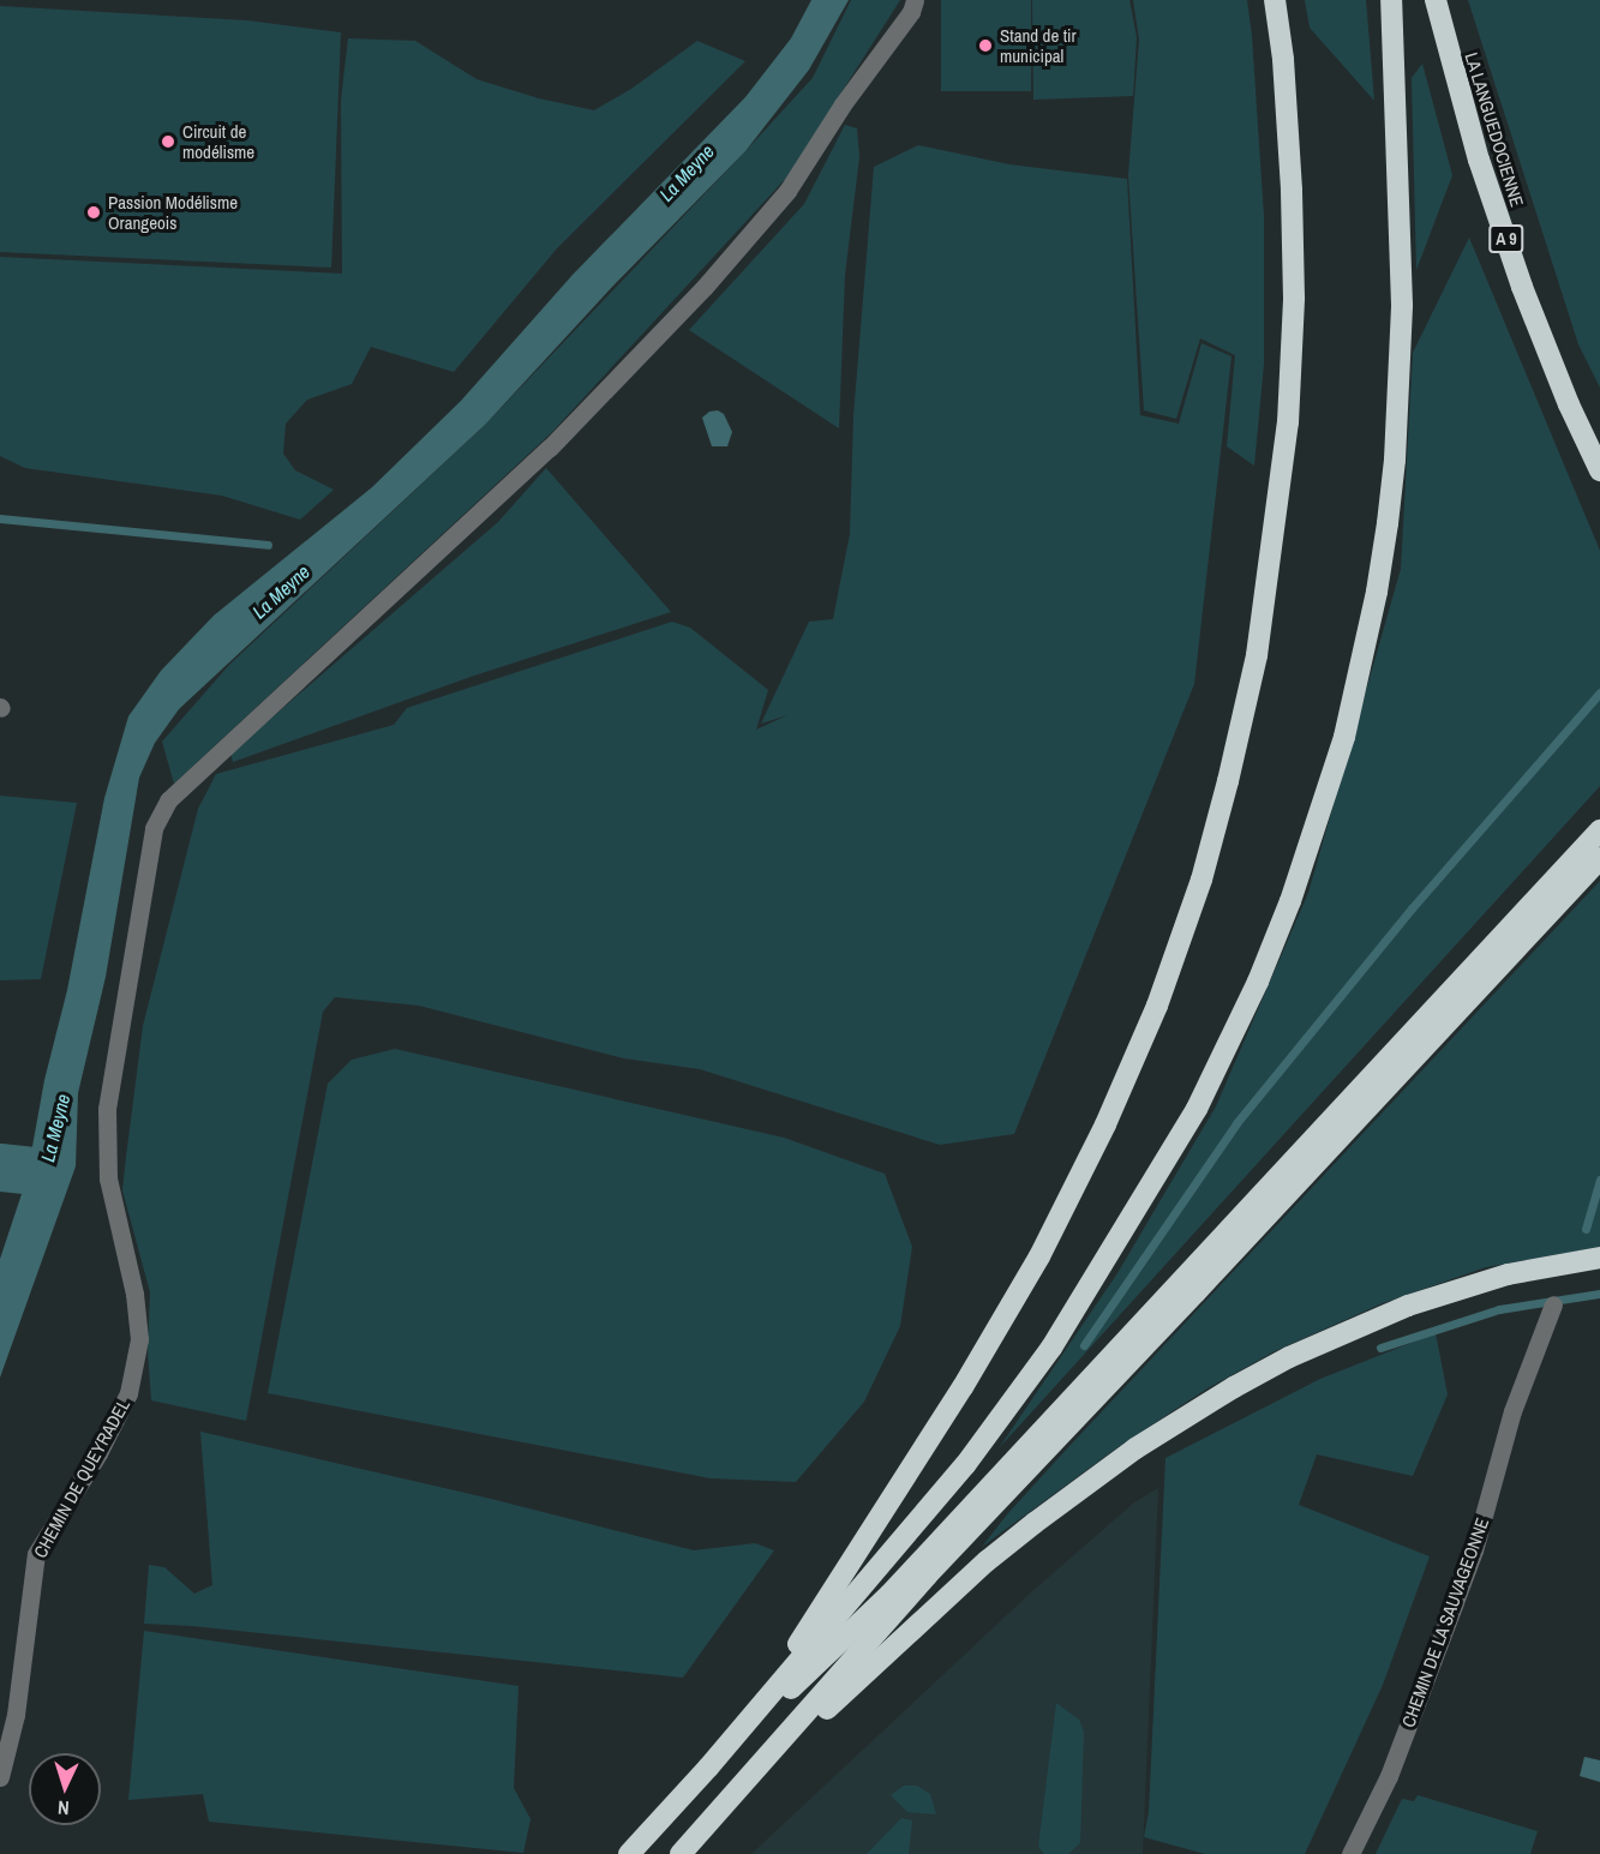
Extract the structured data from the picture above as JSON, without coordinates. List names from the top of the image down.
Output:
{
  "streets": {
    "highway": ["LA LANGUEDOCIENNE", "A 9"],
    "street": ["CHEMIN DE QUEYRADEL", "CHEMIN DE LA SAUVAGEONNE"]
  },
  "water": ["La Meyne"],
  "places": ["Stand de tir municipal", "Circuit de modélisme", "Passion Modélisme Orangeois"],
  "north": "bottom"
}
